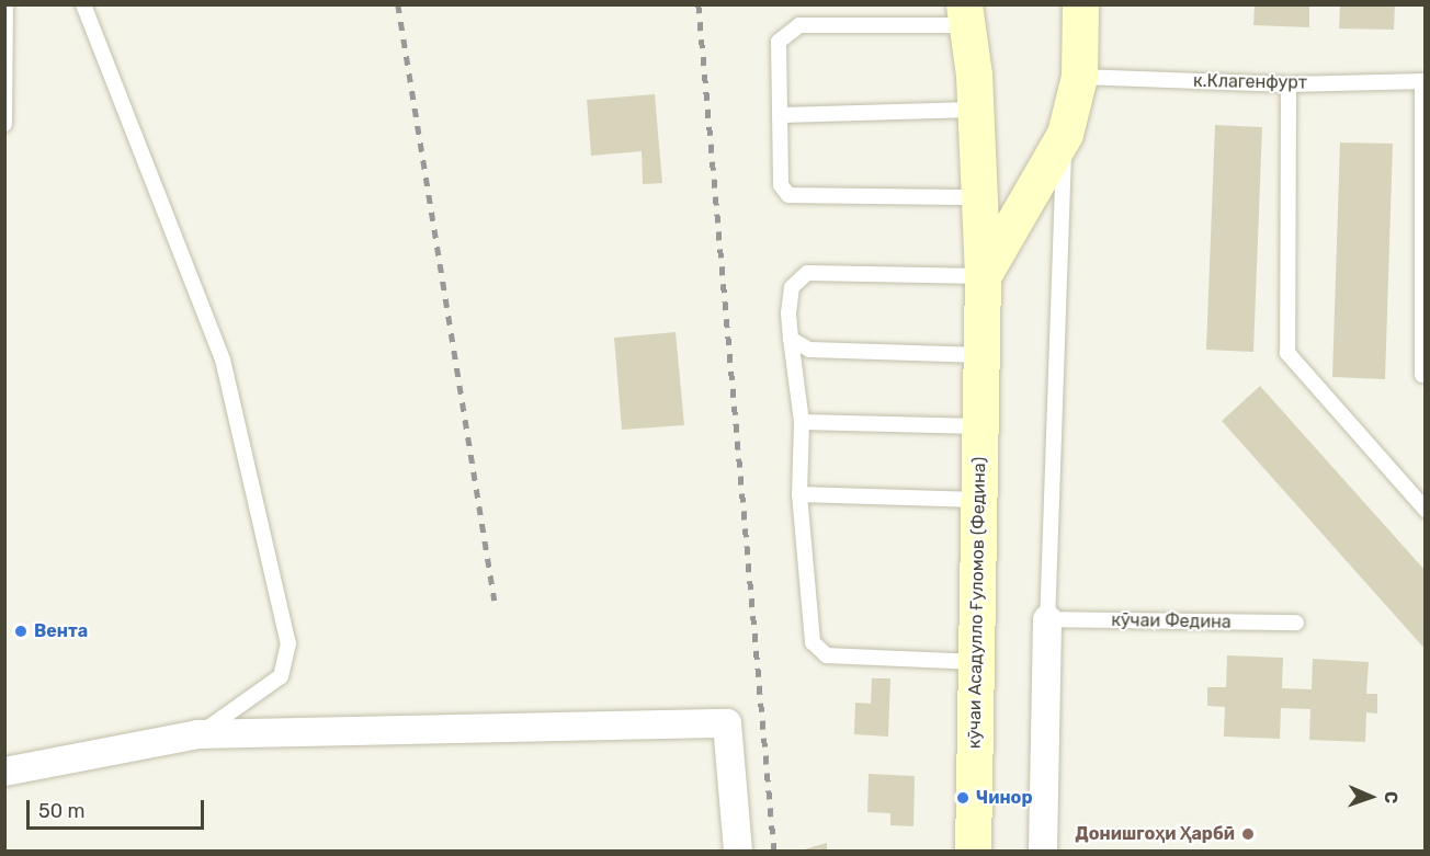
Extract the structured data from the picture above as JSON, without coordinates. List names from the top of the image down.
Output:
{
  "streets": {
    "street": ["кӯчаи Асадулло Ғуломов (Федина)"],
    "lane": ["к.Клагенфурт", "кӯчаи Федина"]
  },
  "crossings": [
    ["к.Клагенфурт", "кӯчаи Асадулло Ғуломов (Федина)"]
  ],
  "places": ["Вента", "Чинор", "Донишгоҳи Ҳарбӣ"],
  "scale_bar": "50 m",
  "north": "right"
}
